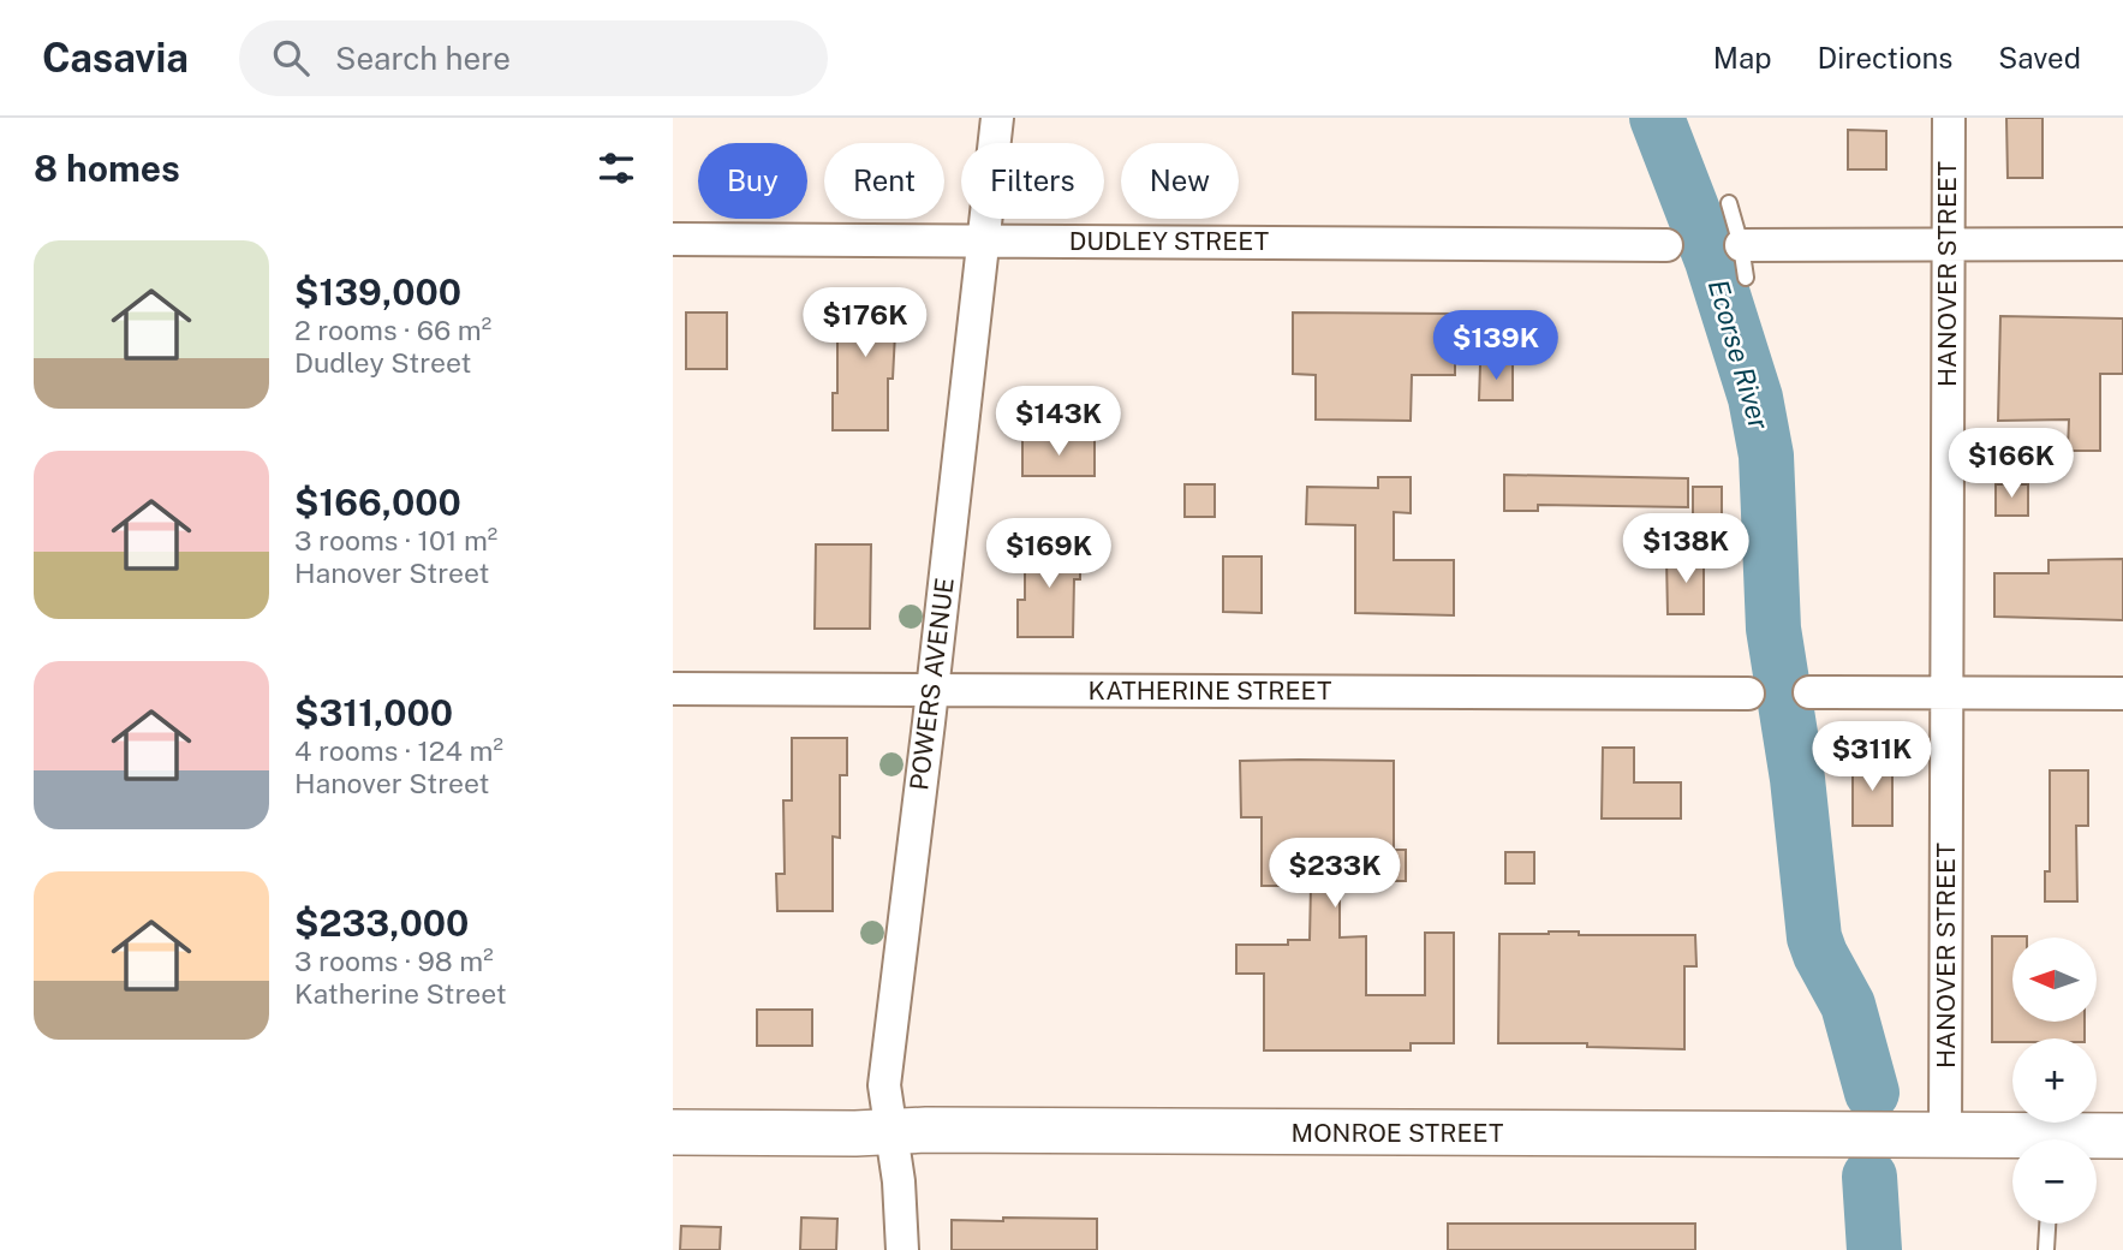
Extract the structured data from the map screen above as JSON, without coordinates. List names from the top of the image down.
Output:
{
  "streets": {
    "street": [
      "DUDLEY STREET",
      "HANOVER STREET",
      "POWERS AVENUE",
      "KATHERINE STREET",
      "MONROE STREET"
    ]
  },
  "crossings": [
    ["DUDLEY STREET", "POWERS AVENUE"],
    ["HANOVER STREET", "MONROE STREET"],
    ["POWERS AVENUE", "KATHERINE STREET"],
    ["POWERS AVENUE", "MONROE STREET"]
  ],
  "water": ["Ecorse River"],
  "north": "left",
  "page": {
    "header": "Casavia",
    "search": "Search here",
    "nav": ["Map", "Directions", "Saved"],
    "heading": "8 homes",
    "chip": [
      "Buy",
      "Rent",
      "Filters",
      "New"
    ],
    "list": [
      {
        "name": "$139,000",
        "note": "2 rooms · 66 m² · Dudley Street"
      },
      {
        "name": "$166,000",
        "note": "3 rooms · 101 m² · Hanover Street"
      },
      {
        "name": "$311,000",
        "note": "4 rooms · 124 m² · Hanover Street"
      },
      {
        "name": "$233,000",
        "note": "3 rooms · 98 m² · Katherine Street"
      }
    ],
    "price": [
      "$176K",
      "$139K",
      "$143K",
      "$166K",
      "$138K",
      "$169K",
      "$311K",
      "$233K"
    ],
    "map_buttons": ["+", "−"]
  }
}
